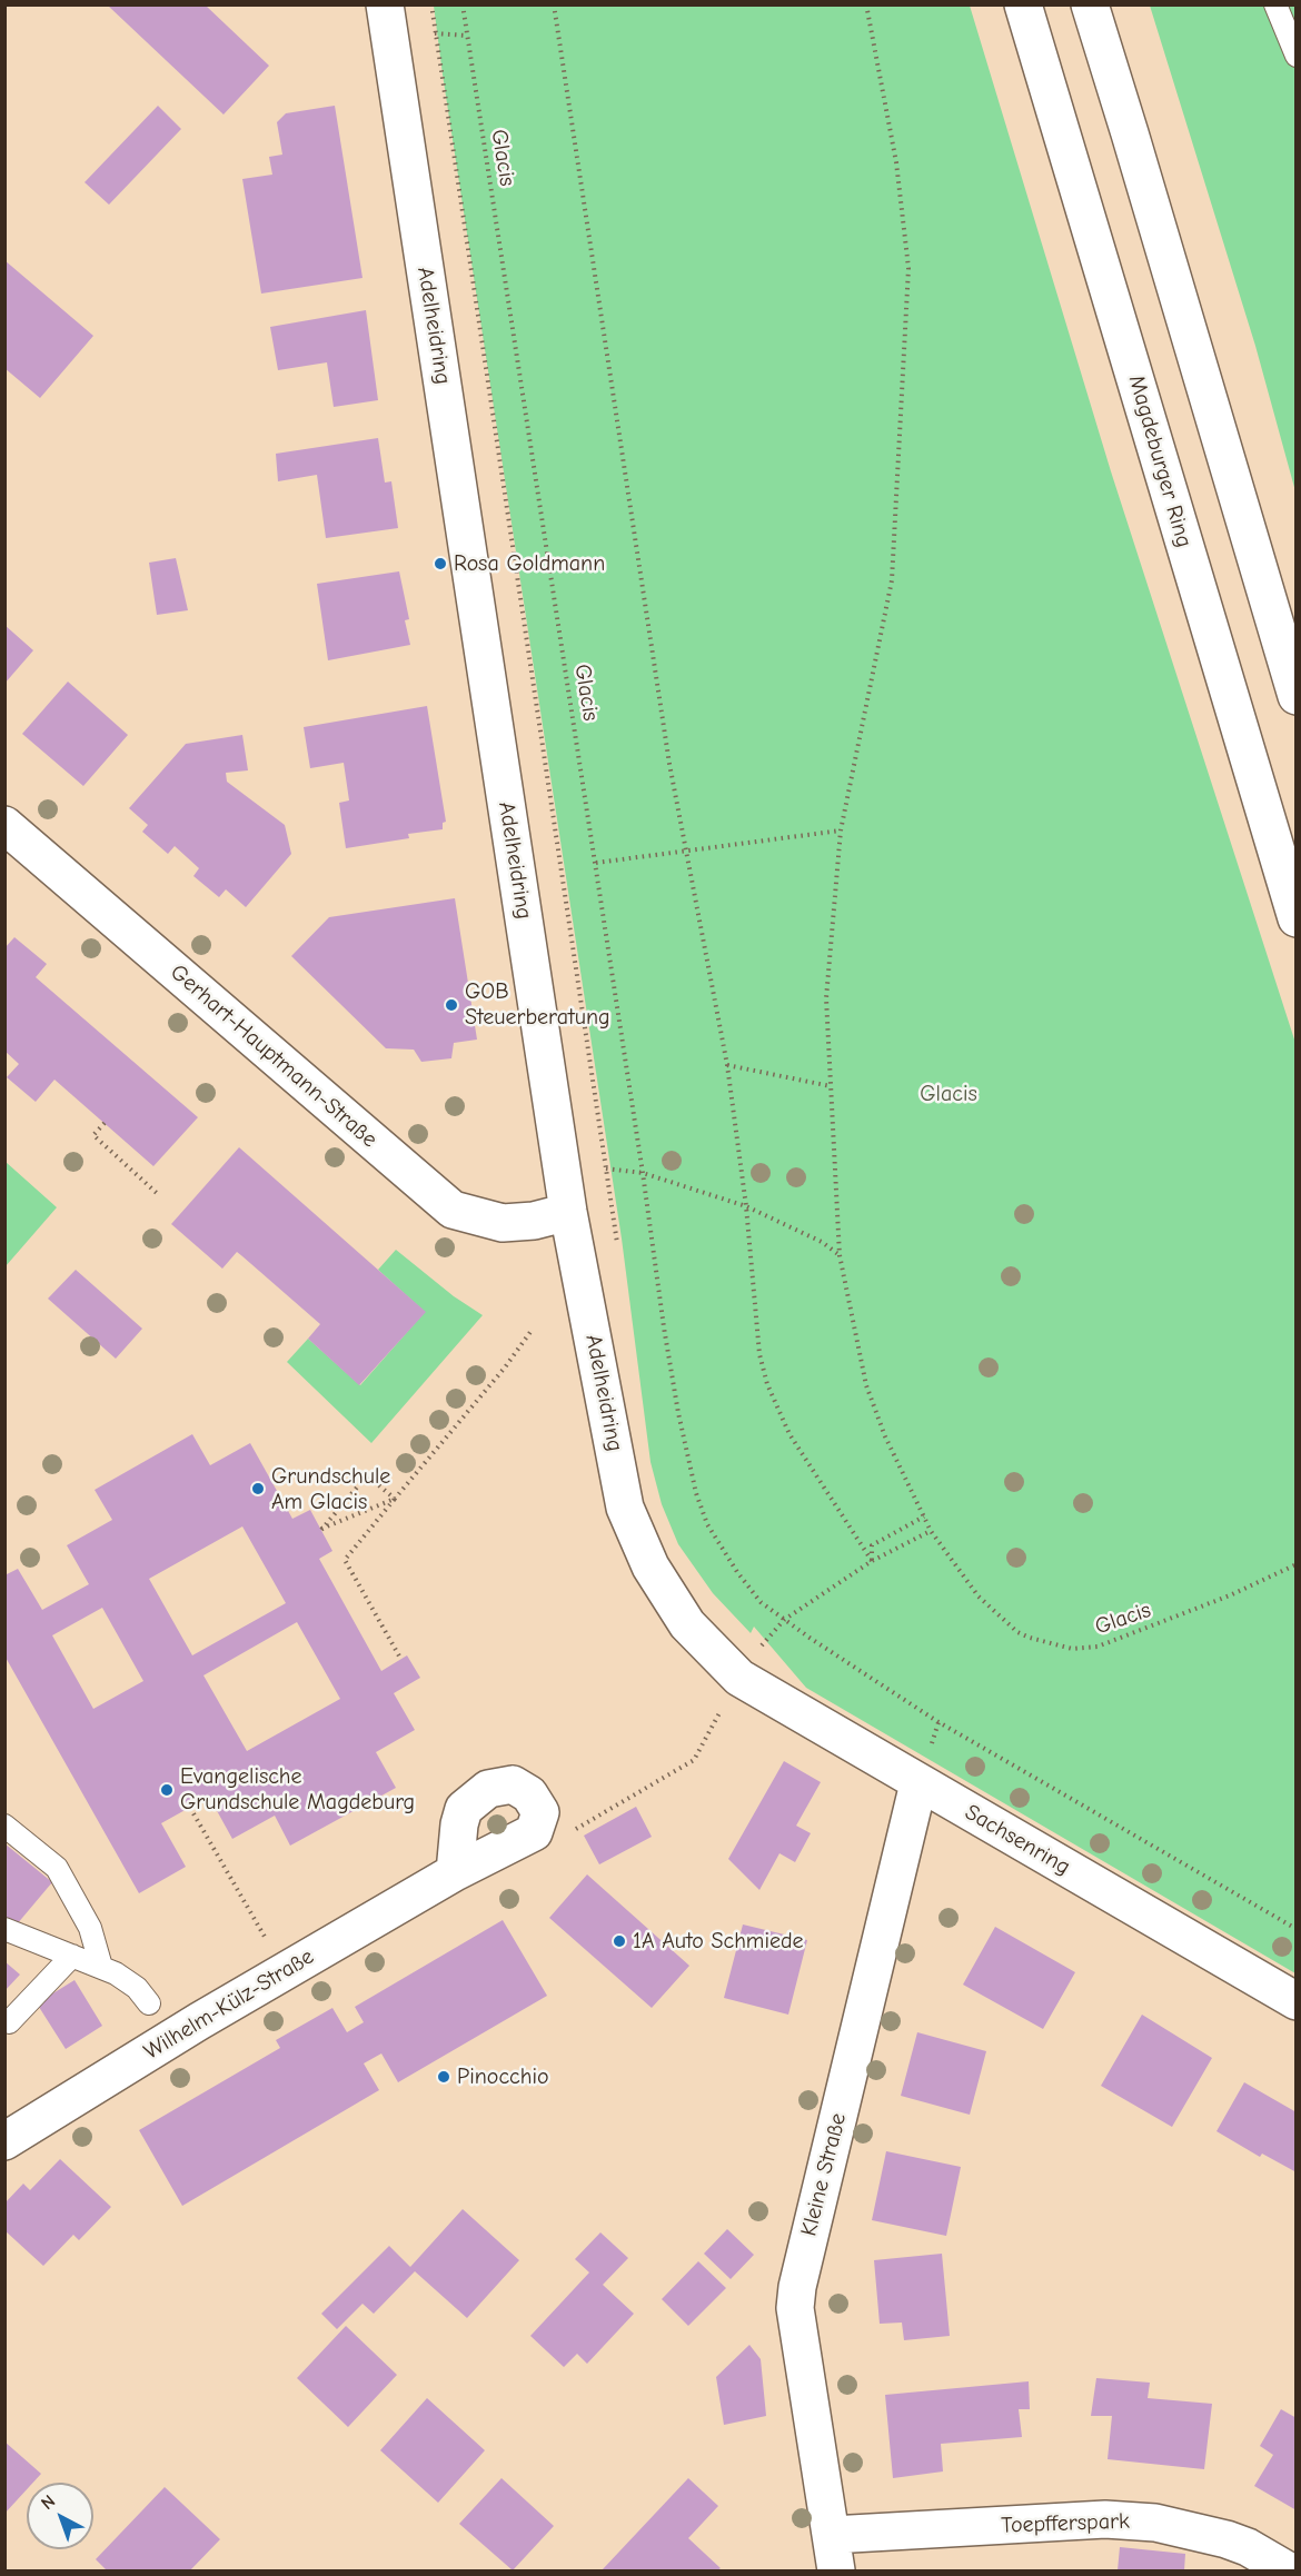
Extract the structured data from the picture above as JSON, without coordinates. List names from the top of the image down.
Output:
{
  "streets": {
    "main road": [
      "Adelheidring",
      "Magdeburger Ring",
      "Gerhart-Hauptmann-Straße",
      "Sachsenring",
      "Wilhelm-Külz-Straße",
      "Kleine Straße",
      "Toepfferspark"
    ],
    "path": ["Glacis"]
  },
  "crossings": [
    ["Adelheidring", "Gerhart-Hauptmann-Straße"],
    ["Adelheidring", "Sachsenring"],
    ["Sachsenring", "Kleine Straße"],
    ["Kleine Straße", "Toepfferspark"]
  ],
  "parks": ["Glacis"],
  "places": [
    "Rosa Goldmann",
    "GOB Steuerberatung",
    "Grundschule Am Glacis",
    "Evangelische Grundschule Magdeburg",
    "1A Auto Schmiede",
    "Pinocchio"
  ],
  "north": "top left"
}
